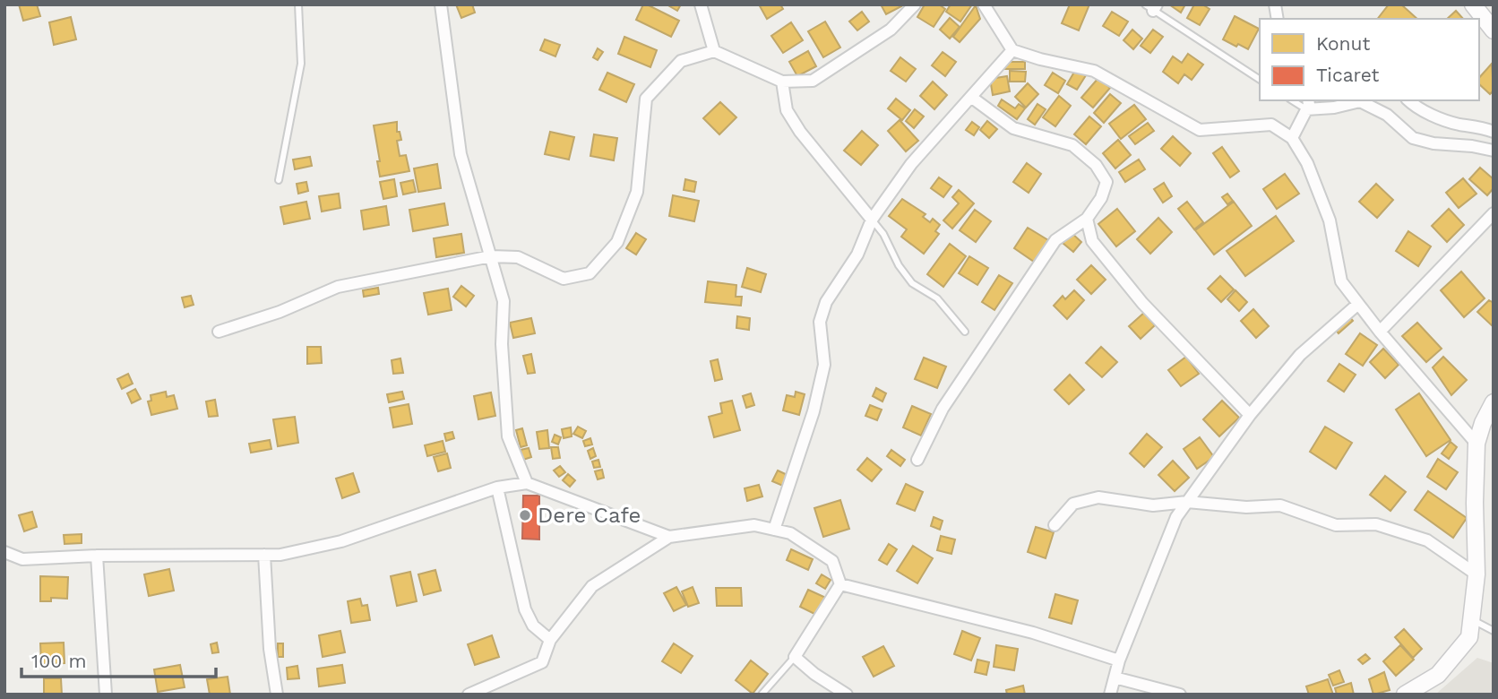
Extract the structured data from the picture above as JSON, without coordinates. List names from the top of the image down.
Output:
{
  "places": ["Dere Cafe"],
  "legend": ["Konut", "Ticaret"],
  "scale_bar": "100 m"
}
